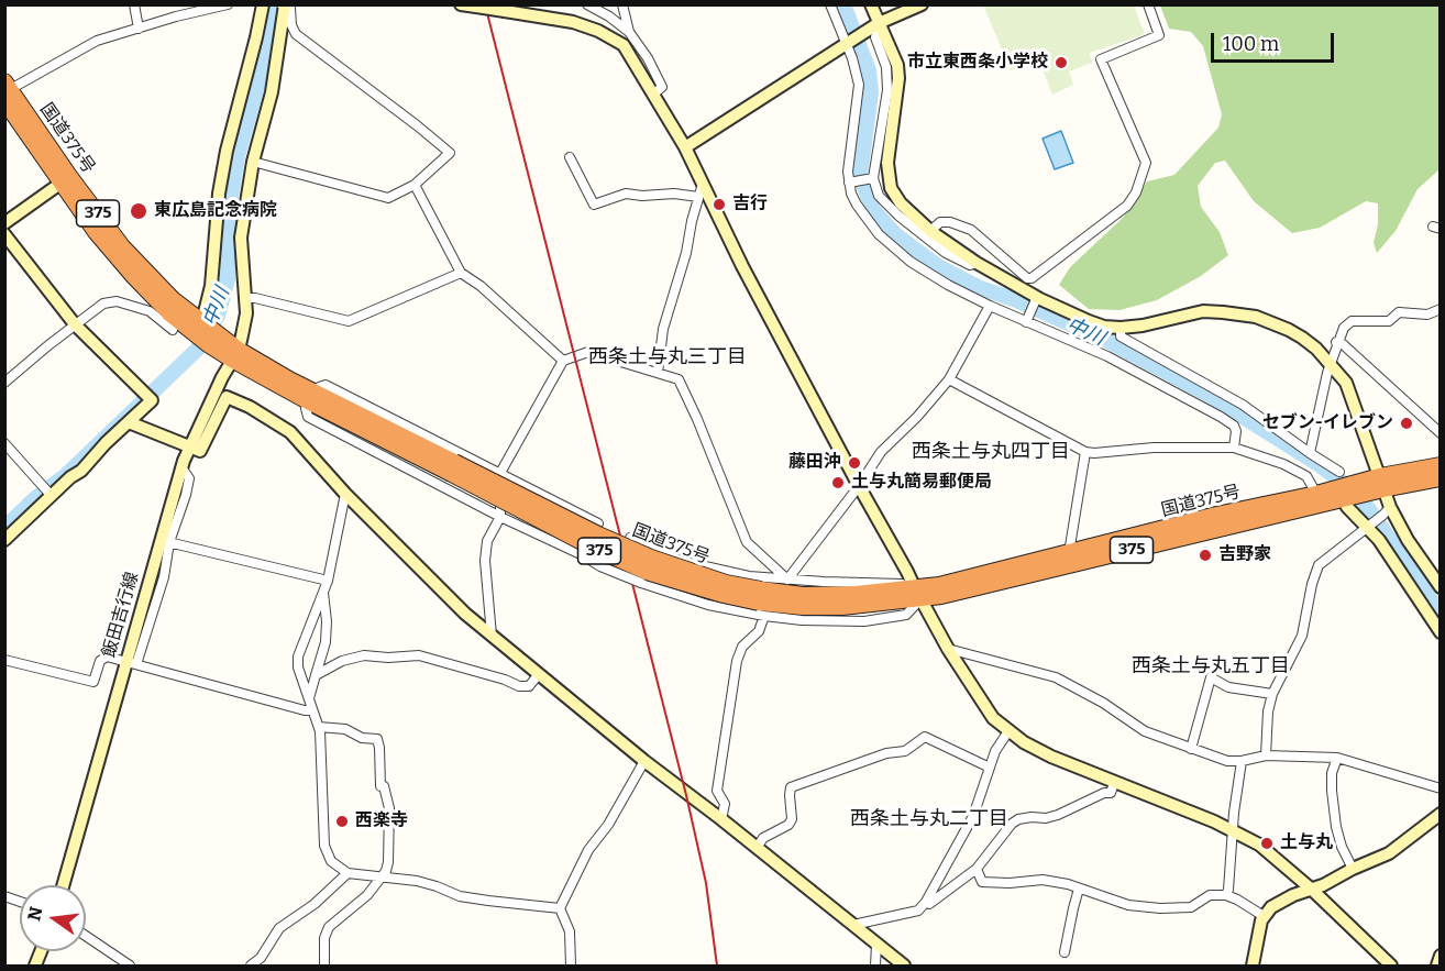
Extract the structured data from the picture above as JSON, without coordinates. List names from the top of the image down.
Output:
{
  "streets": {
    "highway": ["国道375号", "375"],
    "street": ["飯田吉行線"]
  },
  "crossings": [
    ["国道375号", "飯田吉行線"]
  ],
  "districts": [
    "西条土与丸三丁目",
    "西条土与丸四丁目",
    "西条土与丸五丁目",
    "西条土与丸二丁目"
  ],
  "water": ["中川"],
  "places": [
    "市立東西条小学校",
    "吉行",
    "東広島記念病院",
    "セブン-イレブン",
    "藤田沖",
    "土与丸簡易郵便局",
    "吉野家",
    "西楽寺",
    "土与丸"
  ],
  "scale_bar": "100 m",
  "north": "left"
}
